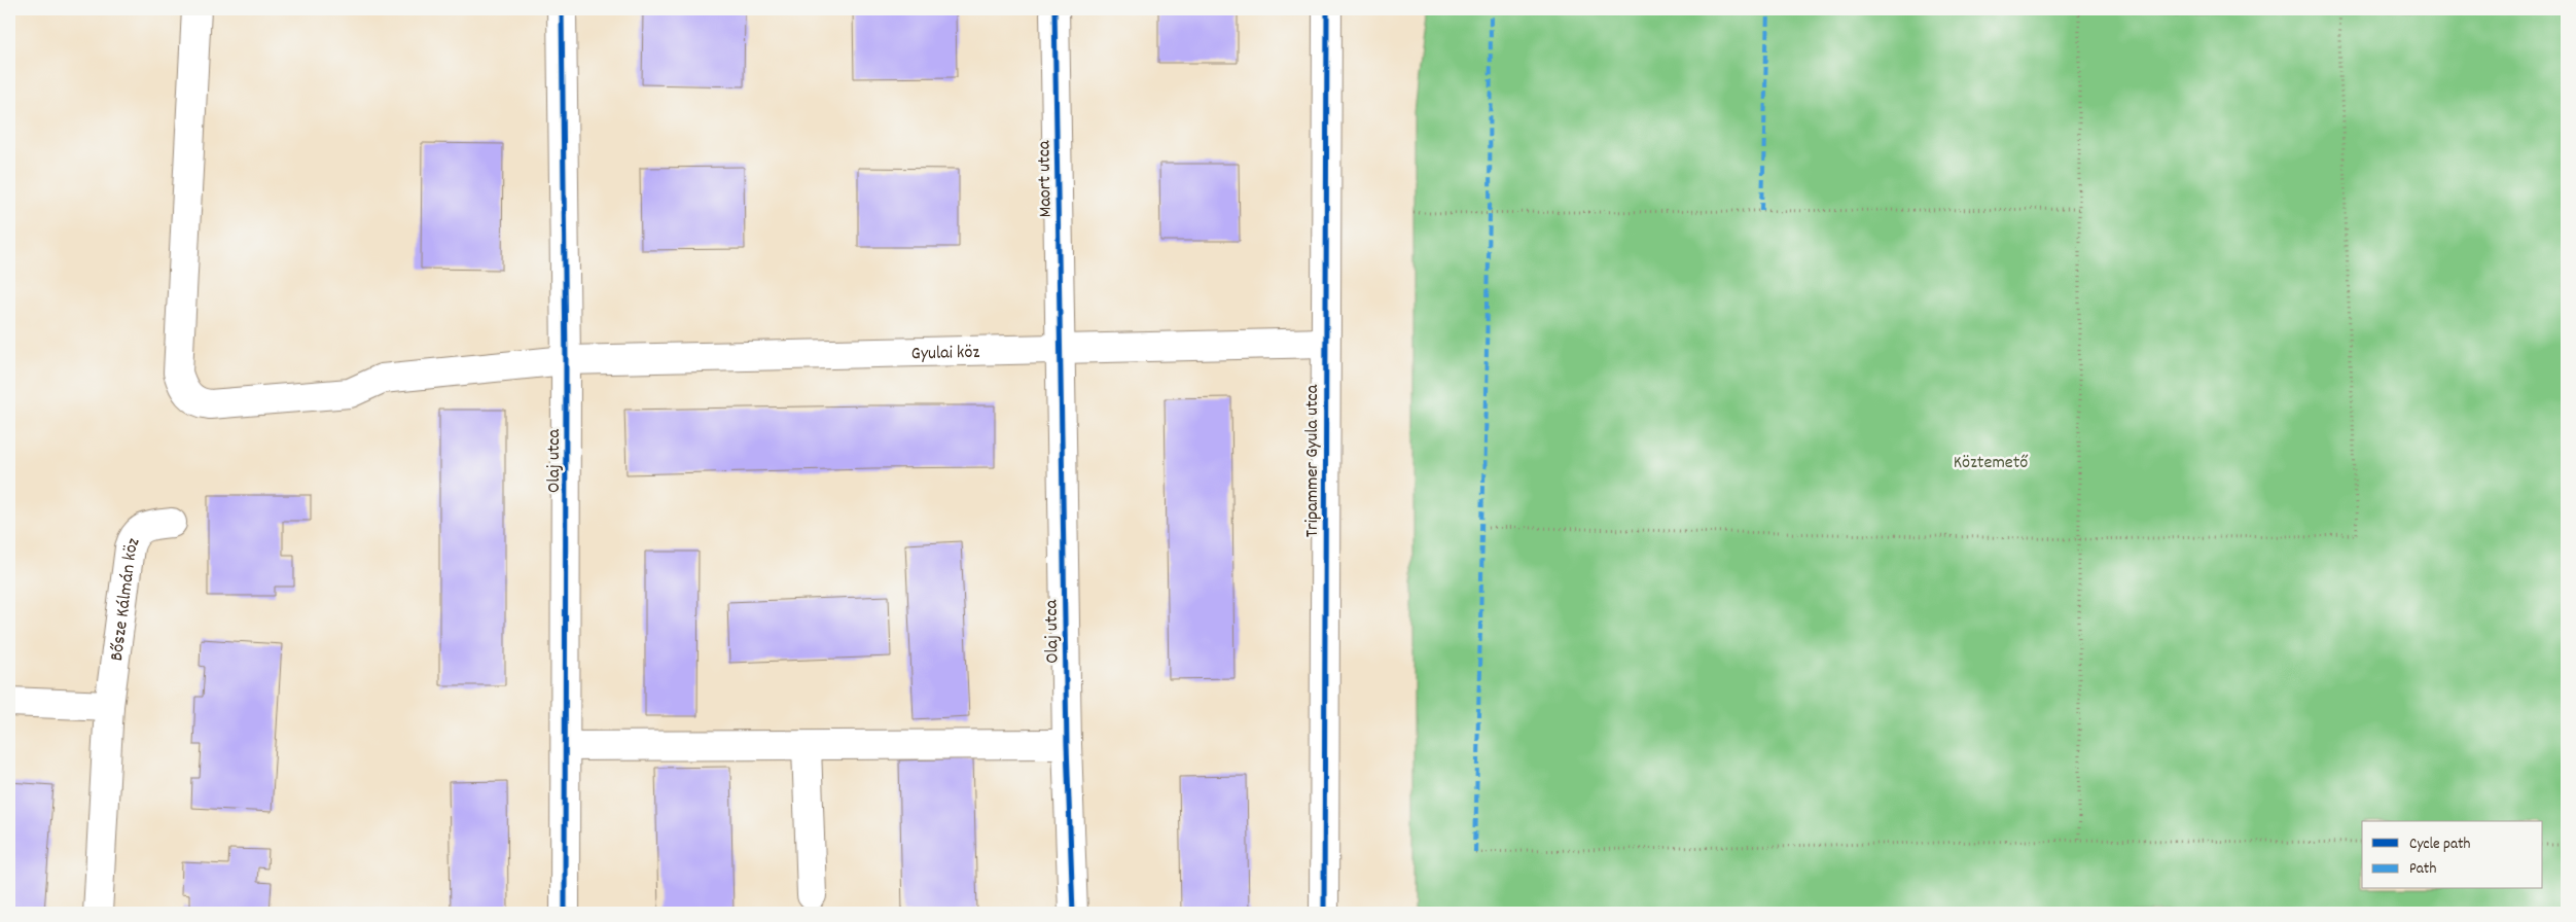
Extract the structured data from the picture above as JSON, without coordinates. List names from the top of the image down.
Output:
{
  "streets": {
    "street": [
      "Maort utca",
      "Gyulai köz",
      "Olaj utca",
      "Tripammer Gyula utca",
      "Bősze Kálmán köz"
    ]
  },
  "crossings": [
    ["Maort utca", "Gyulai köz"],
    ["Maort utca", "Olaj utca"],
    ["Gyulai köz", "Olaj utca"],
    ["Gyulai köz", "Tripammer Gyula utca"]
  ],
  "parks": ["Köztemető"],
  "legend": ["Cycle path", "Path"]
}
